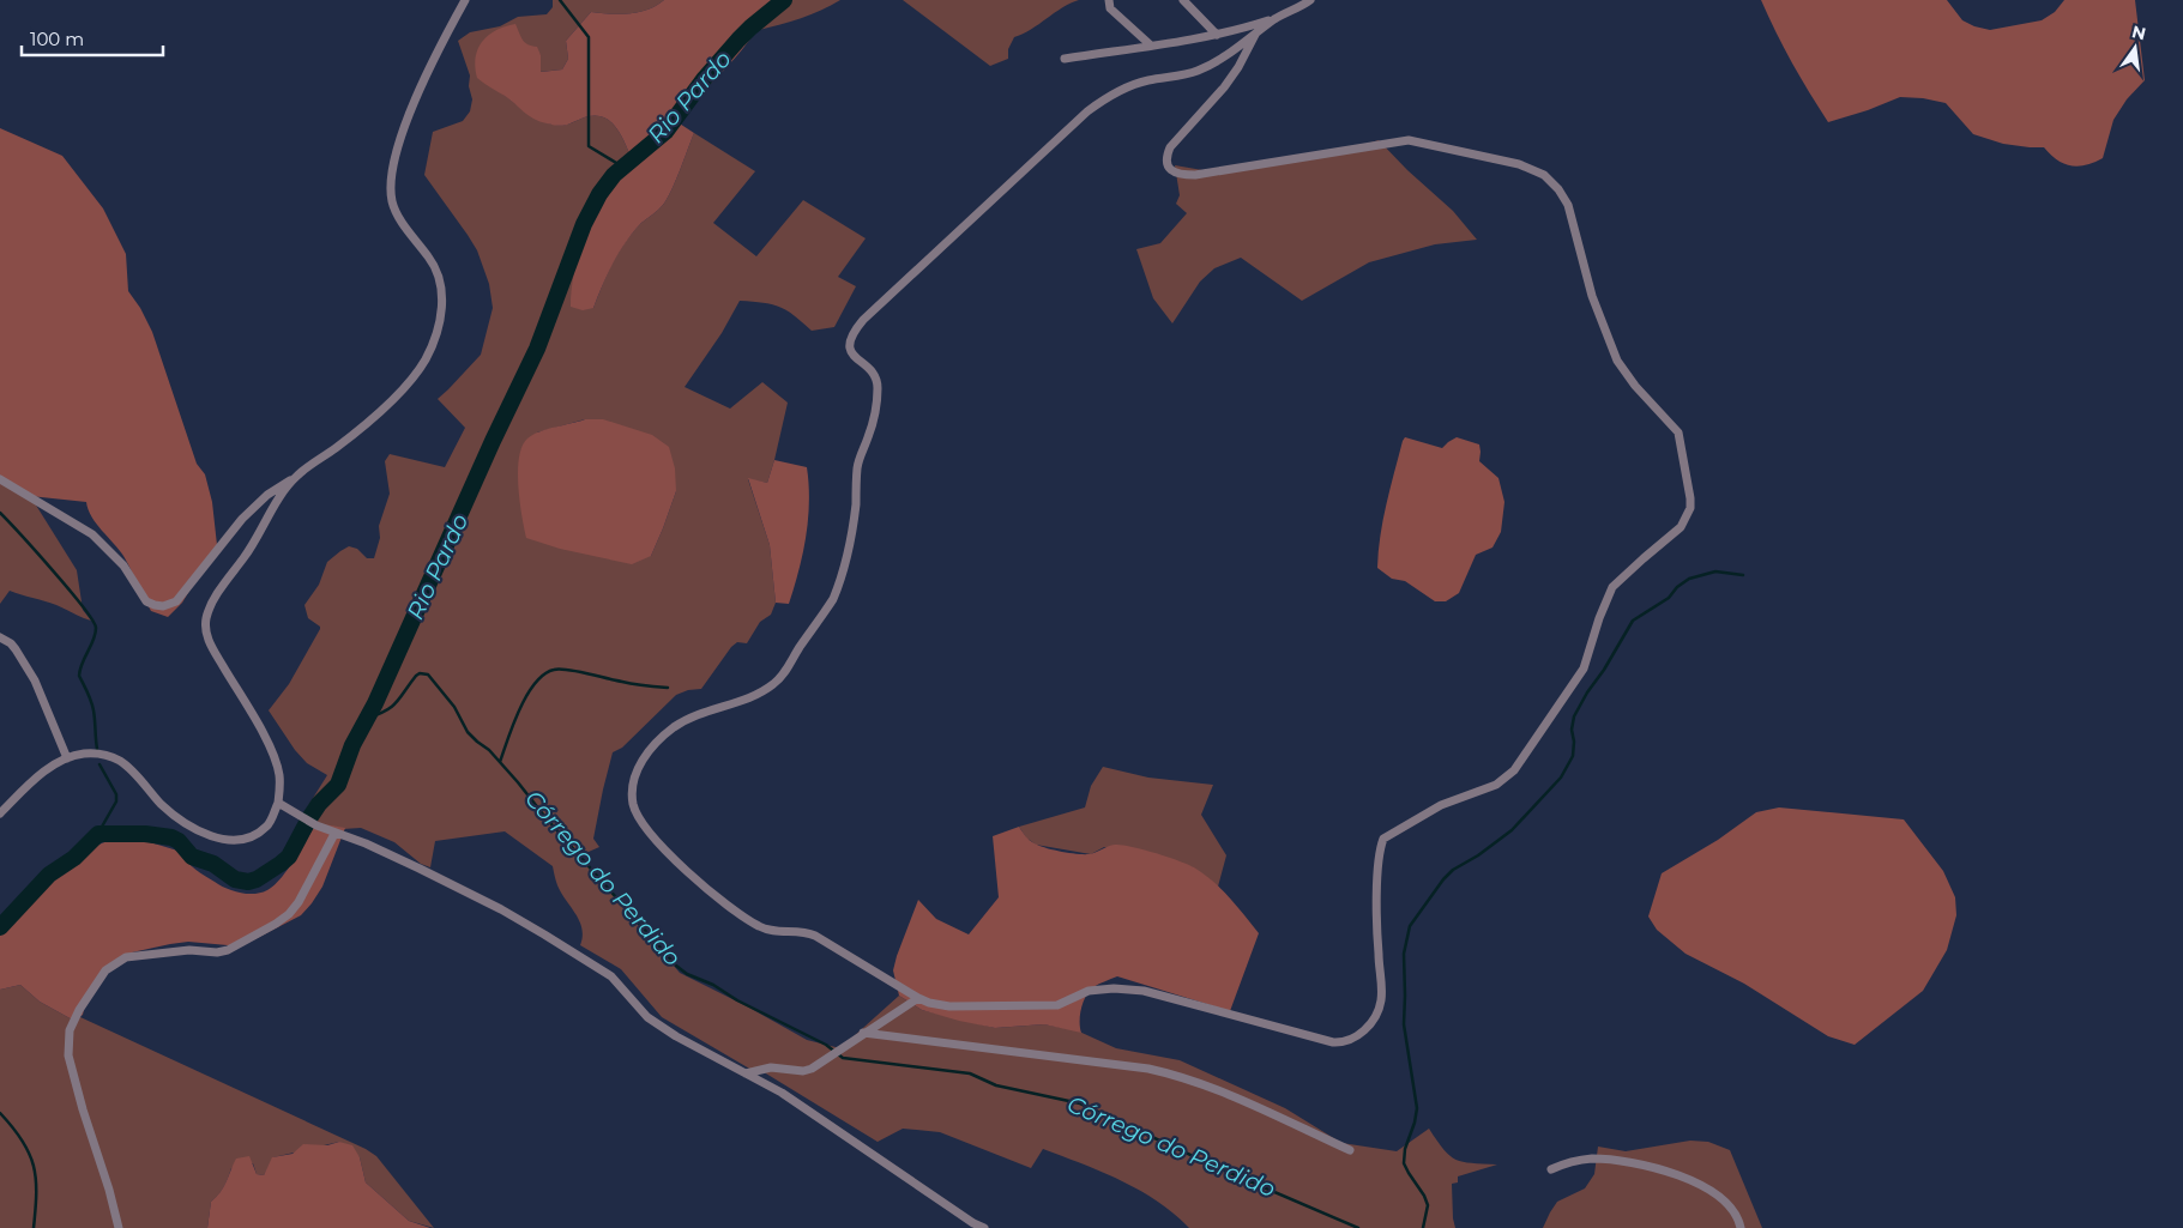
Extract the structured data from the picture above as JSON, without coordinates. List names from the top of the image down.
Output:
{
  "water": ["Rio Pardo", "Córrego do Perdido"],
  "scale_bar": "100 m",
  "north": "top"
}
